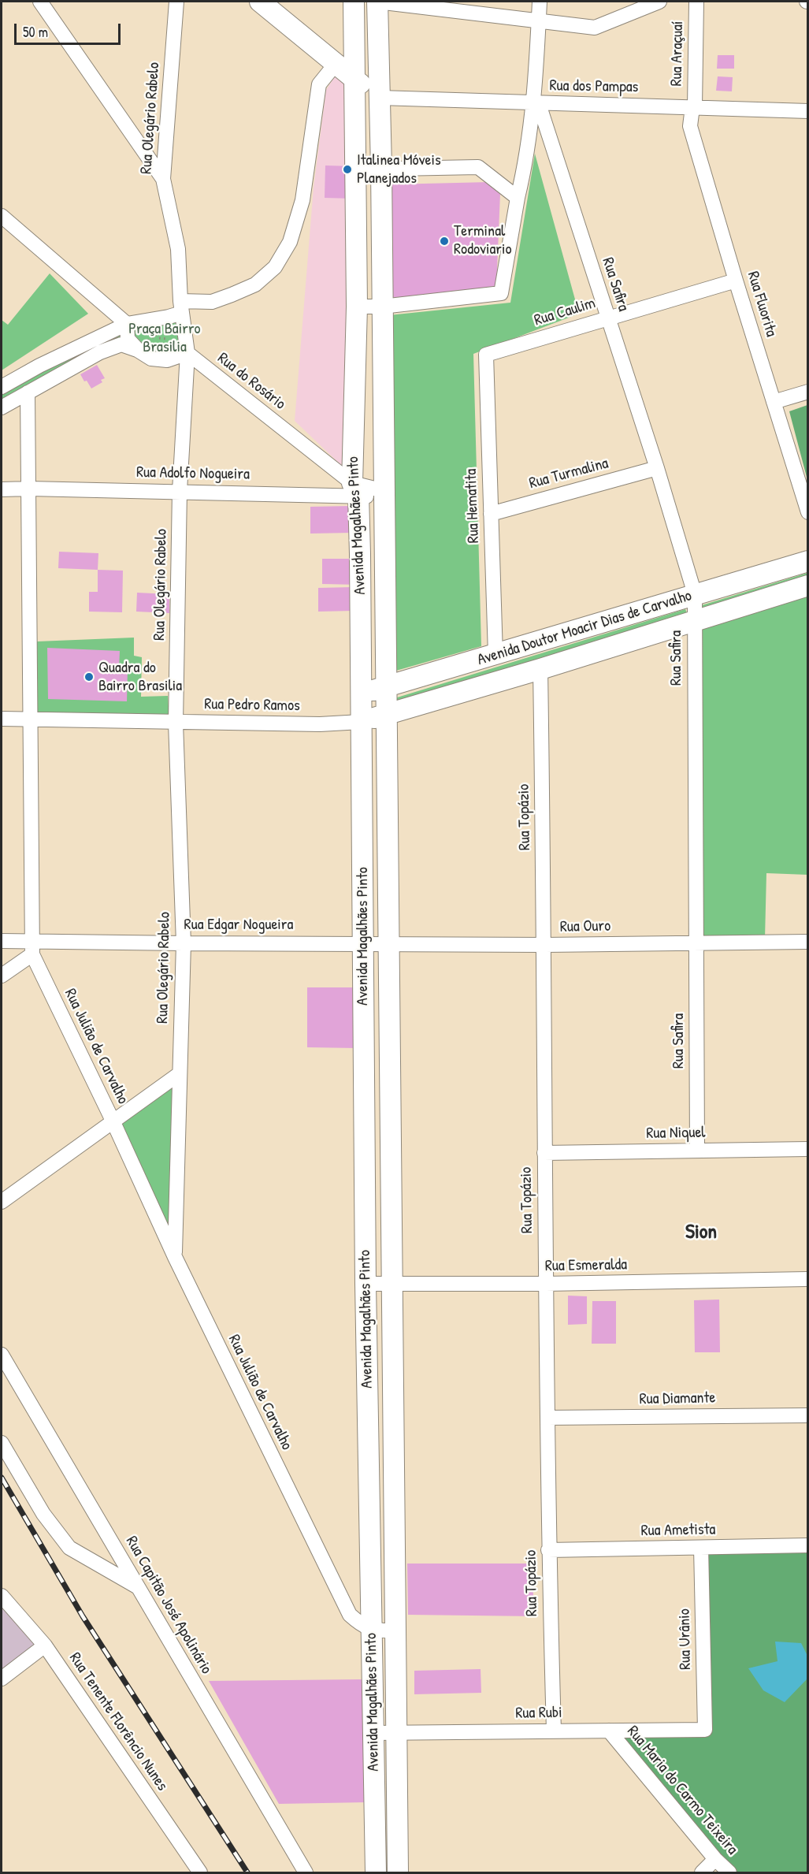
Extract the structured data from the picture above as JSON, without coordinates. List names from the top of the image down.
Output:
{
  "streets": {
    "main road": ["Avenida Magalhães Pinto", "Avenida Doutor Moacir Dias de Carvalho"],
    "street": [
      "Rua Araçuaí",
      "Rua dos Pampas",
      "Rua Olegário Rabelo",
      "Rua Safira",
      "Rua Fluorita",
      "Rua Caulim",
      "Rua do Rosário",
      "Rua Adolfo Nogueira",
      "Rua Turmalina",
      "Rua Hematita",
      "Rua Pedro Ramos",
      "Rua Topázio",
      "Rua Edgar Nogueira",
      "Rua Ouro",
      "Rua Julião de Carvalho",
      "Rua Niquel",
      "Rua Esmeralda",
      "Rua Diamante",
      "Rua Ametista",
      "Rua Capitão José Apolinário",
      "Rua Urânio",
      "Rua Rubi",
      "Rua Tenente Florêncio Nunes",
      "Rua Maria do Carmo Teixeira"
    ]
  },
  "crossings": [
    ["Rua Araçuaí", "Rua dos Pampas"],
    ["Rua Araçuaí", "Rua Fluorita"],
    ["Rua dos Pampas", "Rua Safira"],
    ["Rua dos Pampas", "Rua Fluorita"],
    ["Rua dos Pampas", "Avenida Magalhães Pinto"],
    ["Rua Olegário Rabelo", "Rua do Rosário"],
    ["Rua Olegário Rabelo", "Rua Adolfo Nogueira"],
    ["Rua Olegário Rabelo", "Rua Pedro Ramos"],
    ["Rua Olegário Rabelo", "Rua Edgar Nogueira"],
    ["Rua Olegário Rabelo", "Rua Julião de Carvalho"],
    ["Rua Safira", "Rua Caulim"],
    ["Rua Safira", "Rua Turmalina"],
    ["Rua Safira", "Avenida Doutor Moacir Dias de Carvalho"],
    ["Rua Safira", "Rua Ouro"],
    ["Rua Safira", "Rua Niquel"],
    ["Rua Fluorita", "Rua Caulim"],
    ["Rua Caulim", "Rua Hematita"],
    ["Rua do Rosário", "Rua Adolfo Nogueira"],
    ["Rua do Rosário", "Avenida Magalhães Pinto"],
    ["Rua Adolfo Nogueira", "Avenida Magalhães Pinto"],
    ["Rua Adolfo Nogueira", "Rua Julião de Carvalho"],
    ["Rua Turmalina", "Rua Hematita"],
    ["Rua Hematita", "Avenida Doutor Moacir Dias de Carvalho"],
    ["Avenida Magalhães Pinto", "Avenida Doutor Moacir Dias de Carvalho"],
    ["Avenida Magalhães Pinto", "Rua Pedro Ramos"],
    ["Avenida Magalhães Pinto", "Rua Edgar Nogueira"],
    ["Avenida Magalhães Pinto", "Rua Ouro"],
    ["Avenida Magalhães Pinto", "Rua Julião de Carvalho"],
    ["Avenida Magalhães Pinto", "Rua Esmeralda"],
    ["Avenida Magalhães Pinto", "Rua Rubi"],
    ["Avenida Doutor Moacir Dias de Carvalho", "Rua Pedro Ramos"],
    ["Avenida Doutor Moacir Dias de Carvalho", "Rua Topázio"],
    ["Rua Pedro Ramos", "Rua Julião de Carvalho"],
    ["Rua Topázio", "Rua Ouro"],
    ["Rua Topázio", "Rua Niquel"],
    ["Rua Topázio", "Rua Esmeralda"],
    ["Rua Topázio", "Rua Diamante"],
    ["Rua Topázio", "Rua Ametista"],
    ["Rua Topázio", "Rua Rubi"],
    ["Rua Edgar Nogueira", "Rua Ouro"],
    ["Rua Edgar Nogueira", "Rua Julião de Carvalho"],
    ["Rua Ametista", "Rua Urânio"],
    ["Rua Urânio", "Rua Rubi"],
    ["Rua Rubi", "Rua Maria do Carmo Teixeira"]
  ],
  "districts": ["Sion"],
  "parks": ["Praça Bairro Brasilia"],
  "places": ["Italinea Móveis Planejados", "Terminal Rodoviario", "Quadra do Bairro Brasilia"],
  "scale_bar": "50 m"
}
